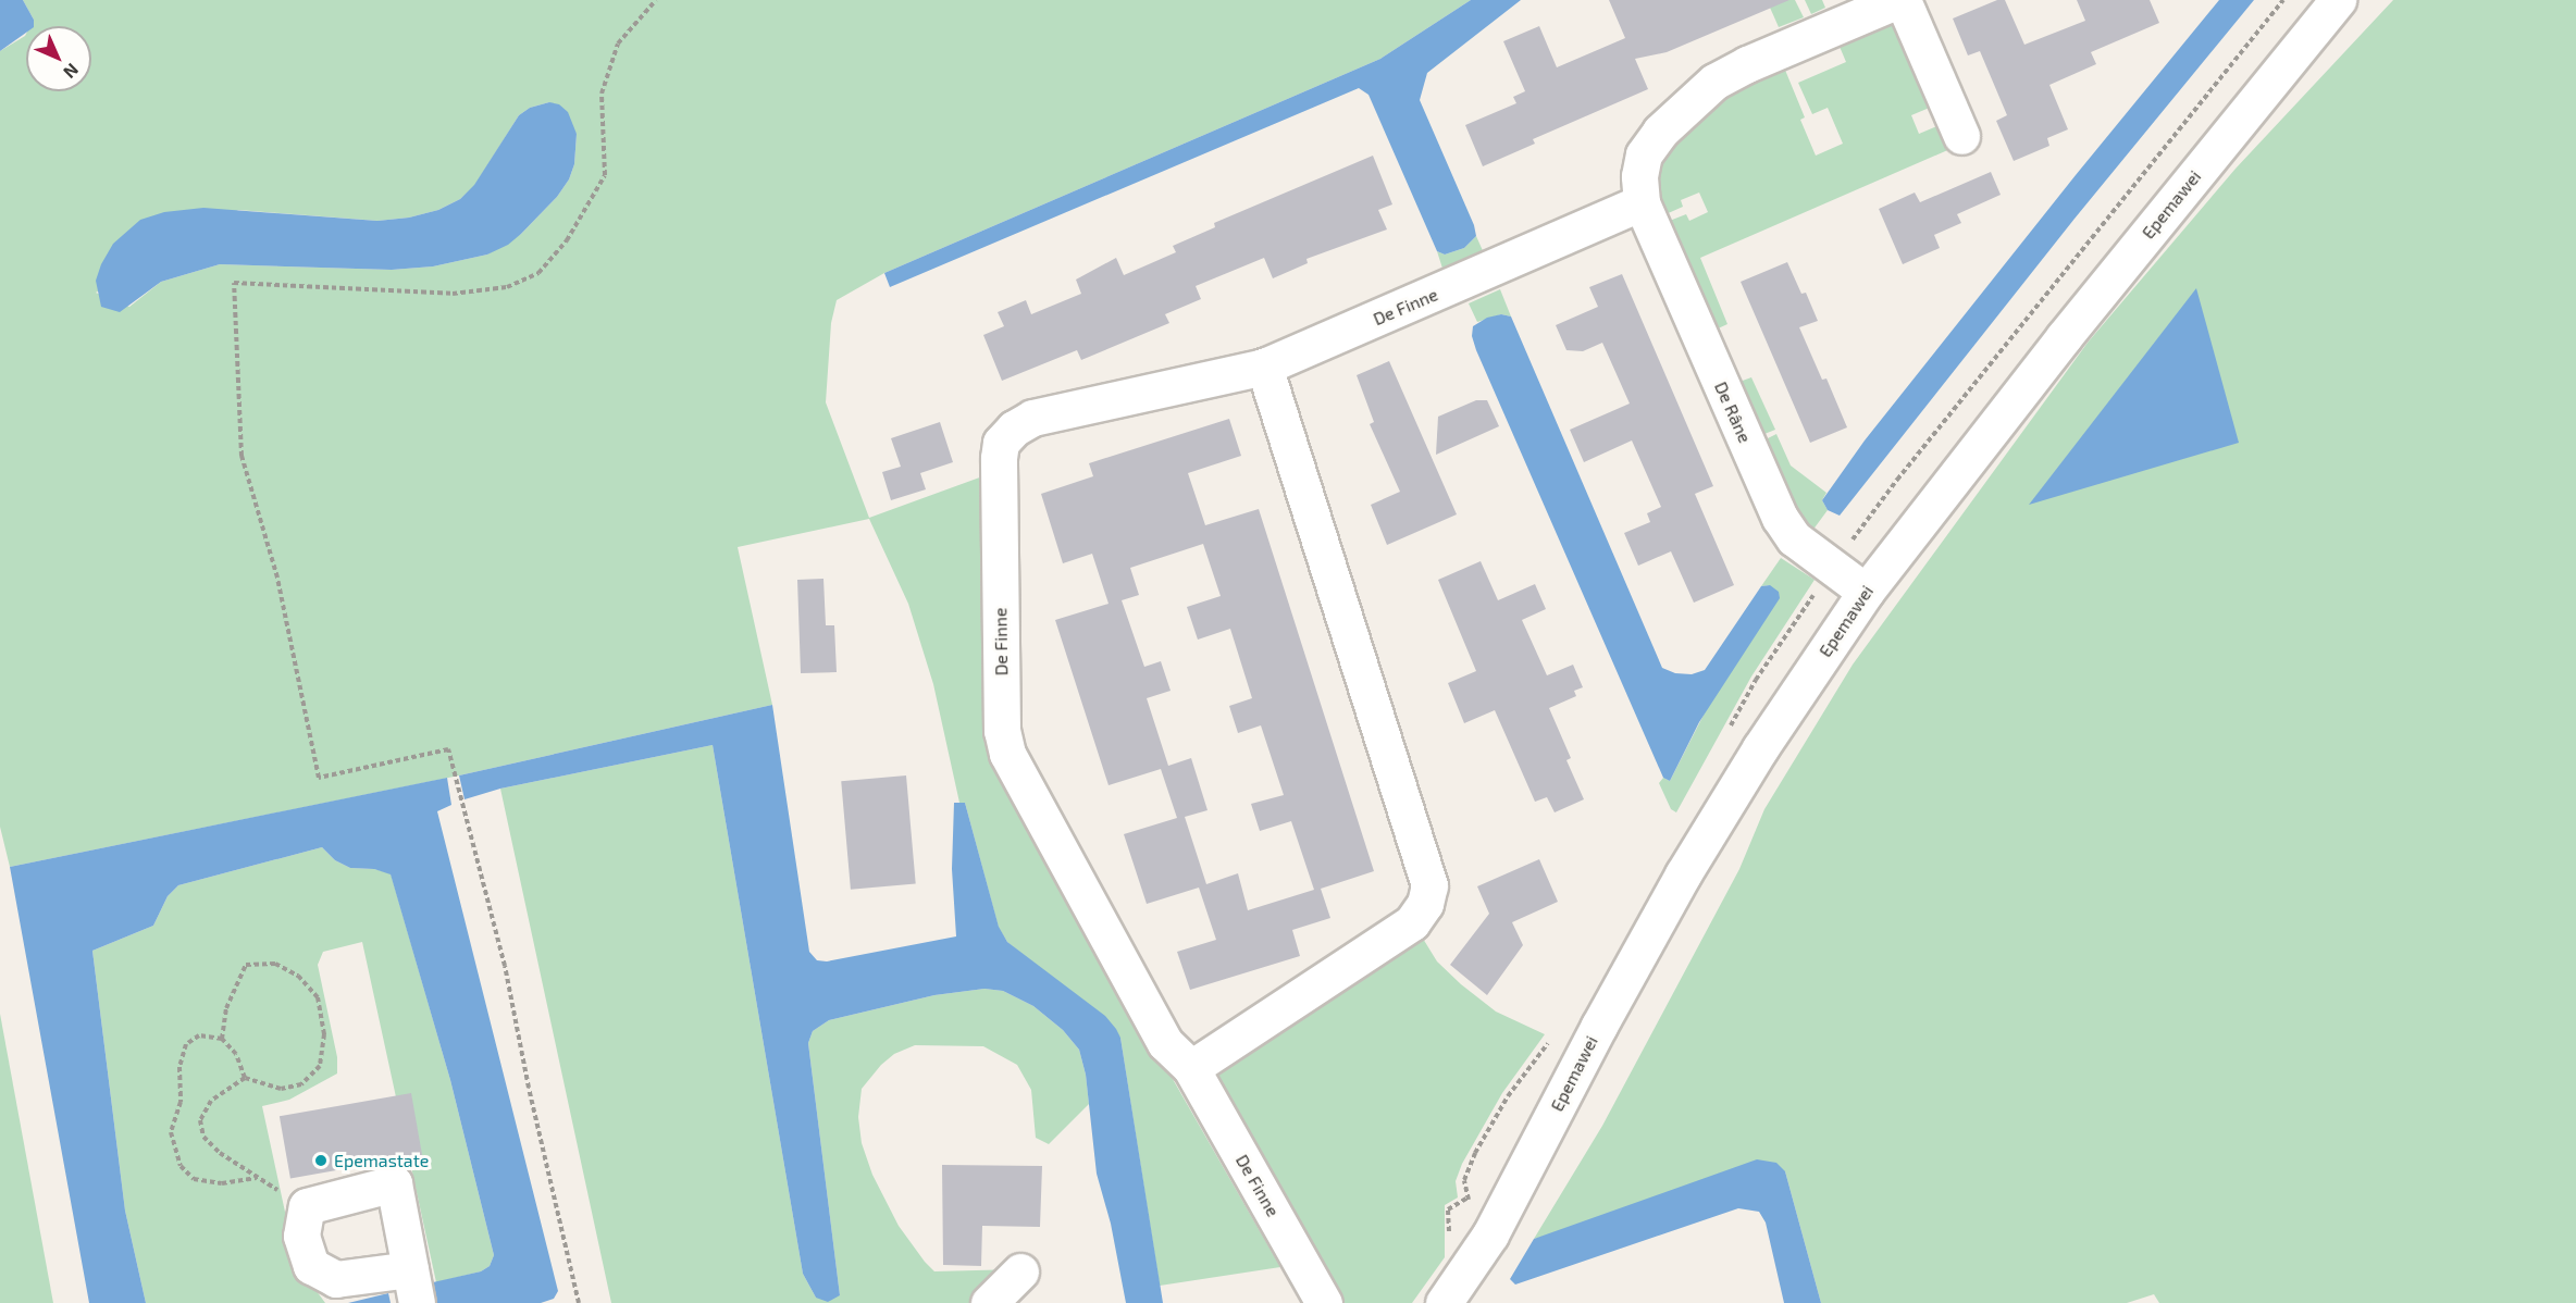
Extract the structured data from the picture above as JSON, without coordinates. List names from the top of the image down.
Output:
{
  "streets": {
    "street": ["Epemawei", "De Finne", "De Râne"]
  },
  "crossings": [
    ["Epemawei", "De Râne"],
    ["De Finne", "De Râne"]
  ],
  "places": ["Epemastate"],
  "north": "bottom right"
}
